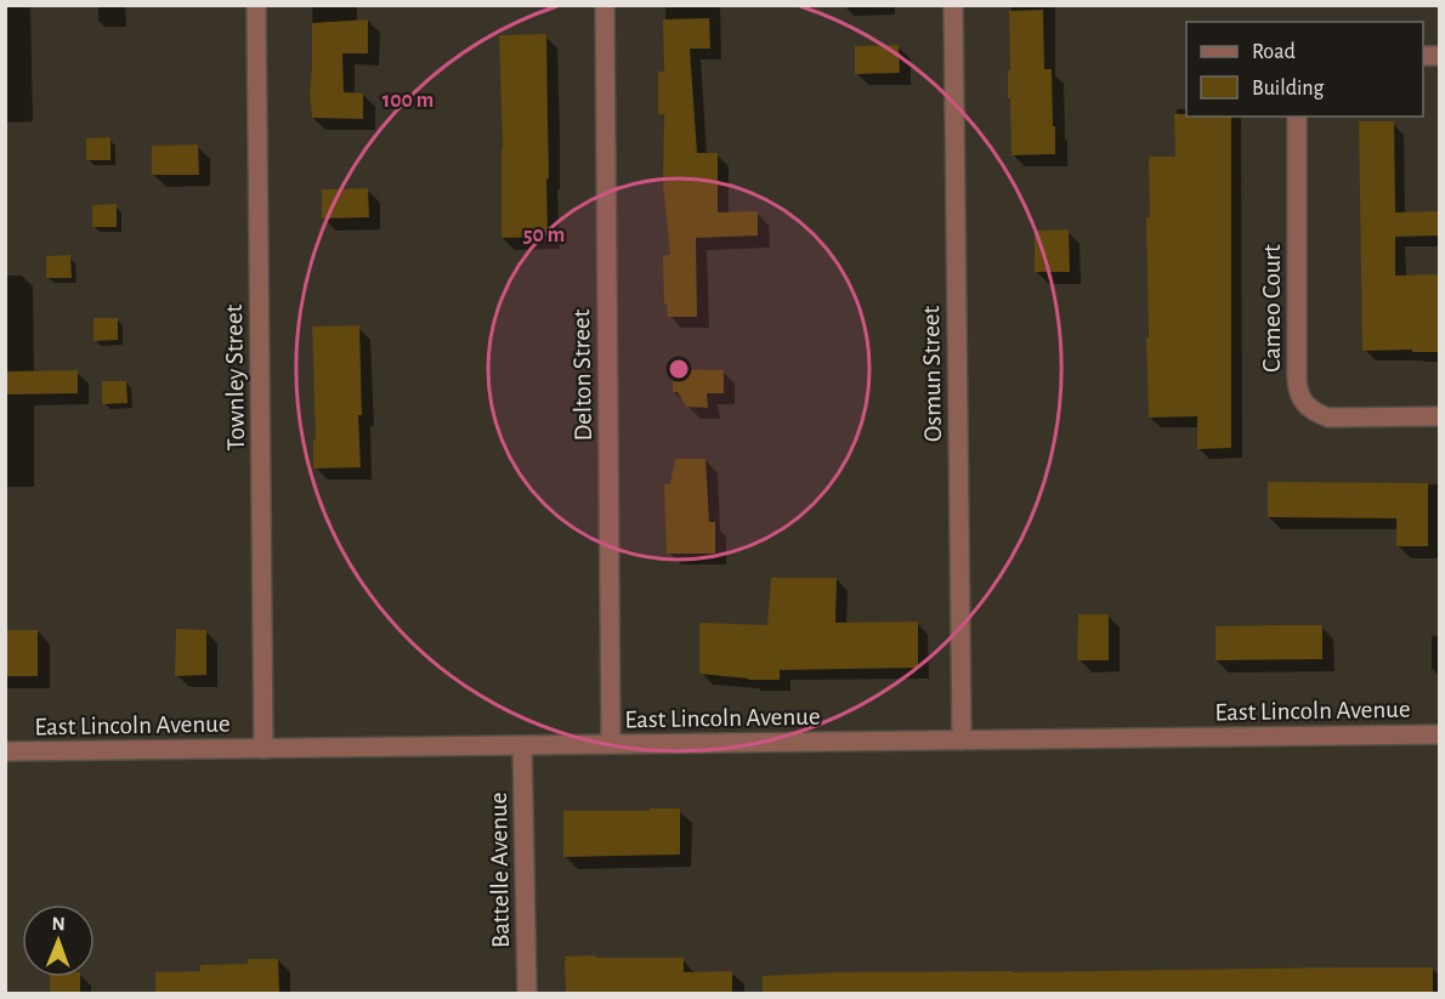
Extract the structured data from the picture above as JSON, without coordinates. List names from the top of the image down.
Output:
{
  "streets": {
    "street": [
      "Cameo Court",
      "Osmun Street",
      "Delton Street",
      "Townley Street",
      "East Lincoln Avenue",
      "Battelle Avenue"
    ]
  },
  "crossings": [
    ["Osmun Street", "East Lincoln Avenue"],
    ["Delton Street", "East Lincoln Avenue"],
    ["Townley Street", "East Lincoln Avenue"],
    ["East Lincoln Avenue", "Battelle Avenue"]
  ],
  "legend": ["Road", "Building"],
  "north": "top",
  "rings": ["100 m", "50 m"]
}
